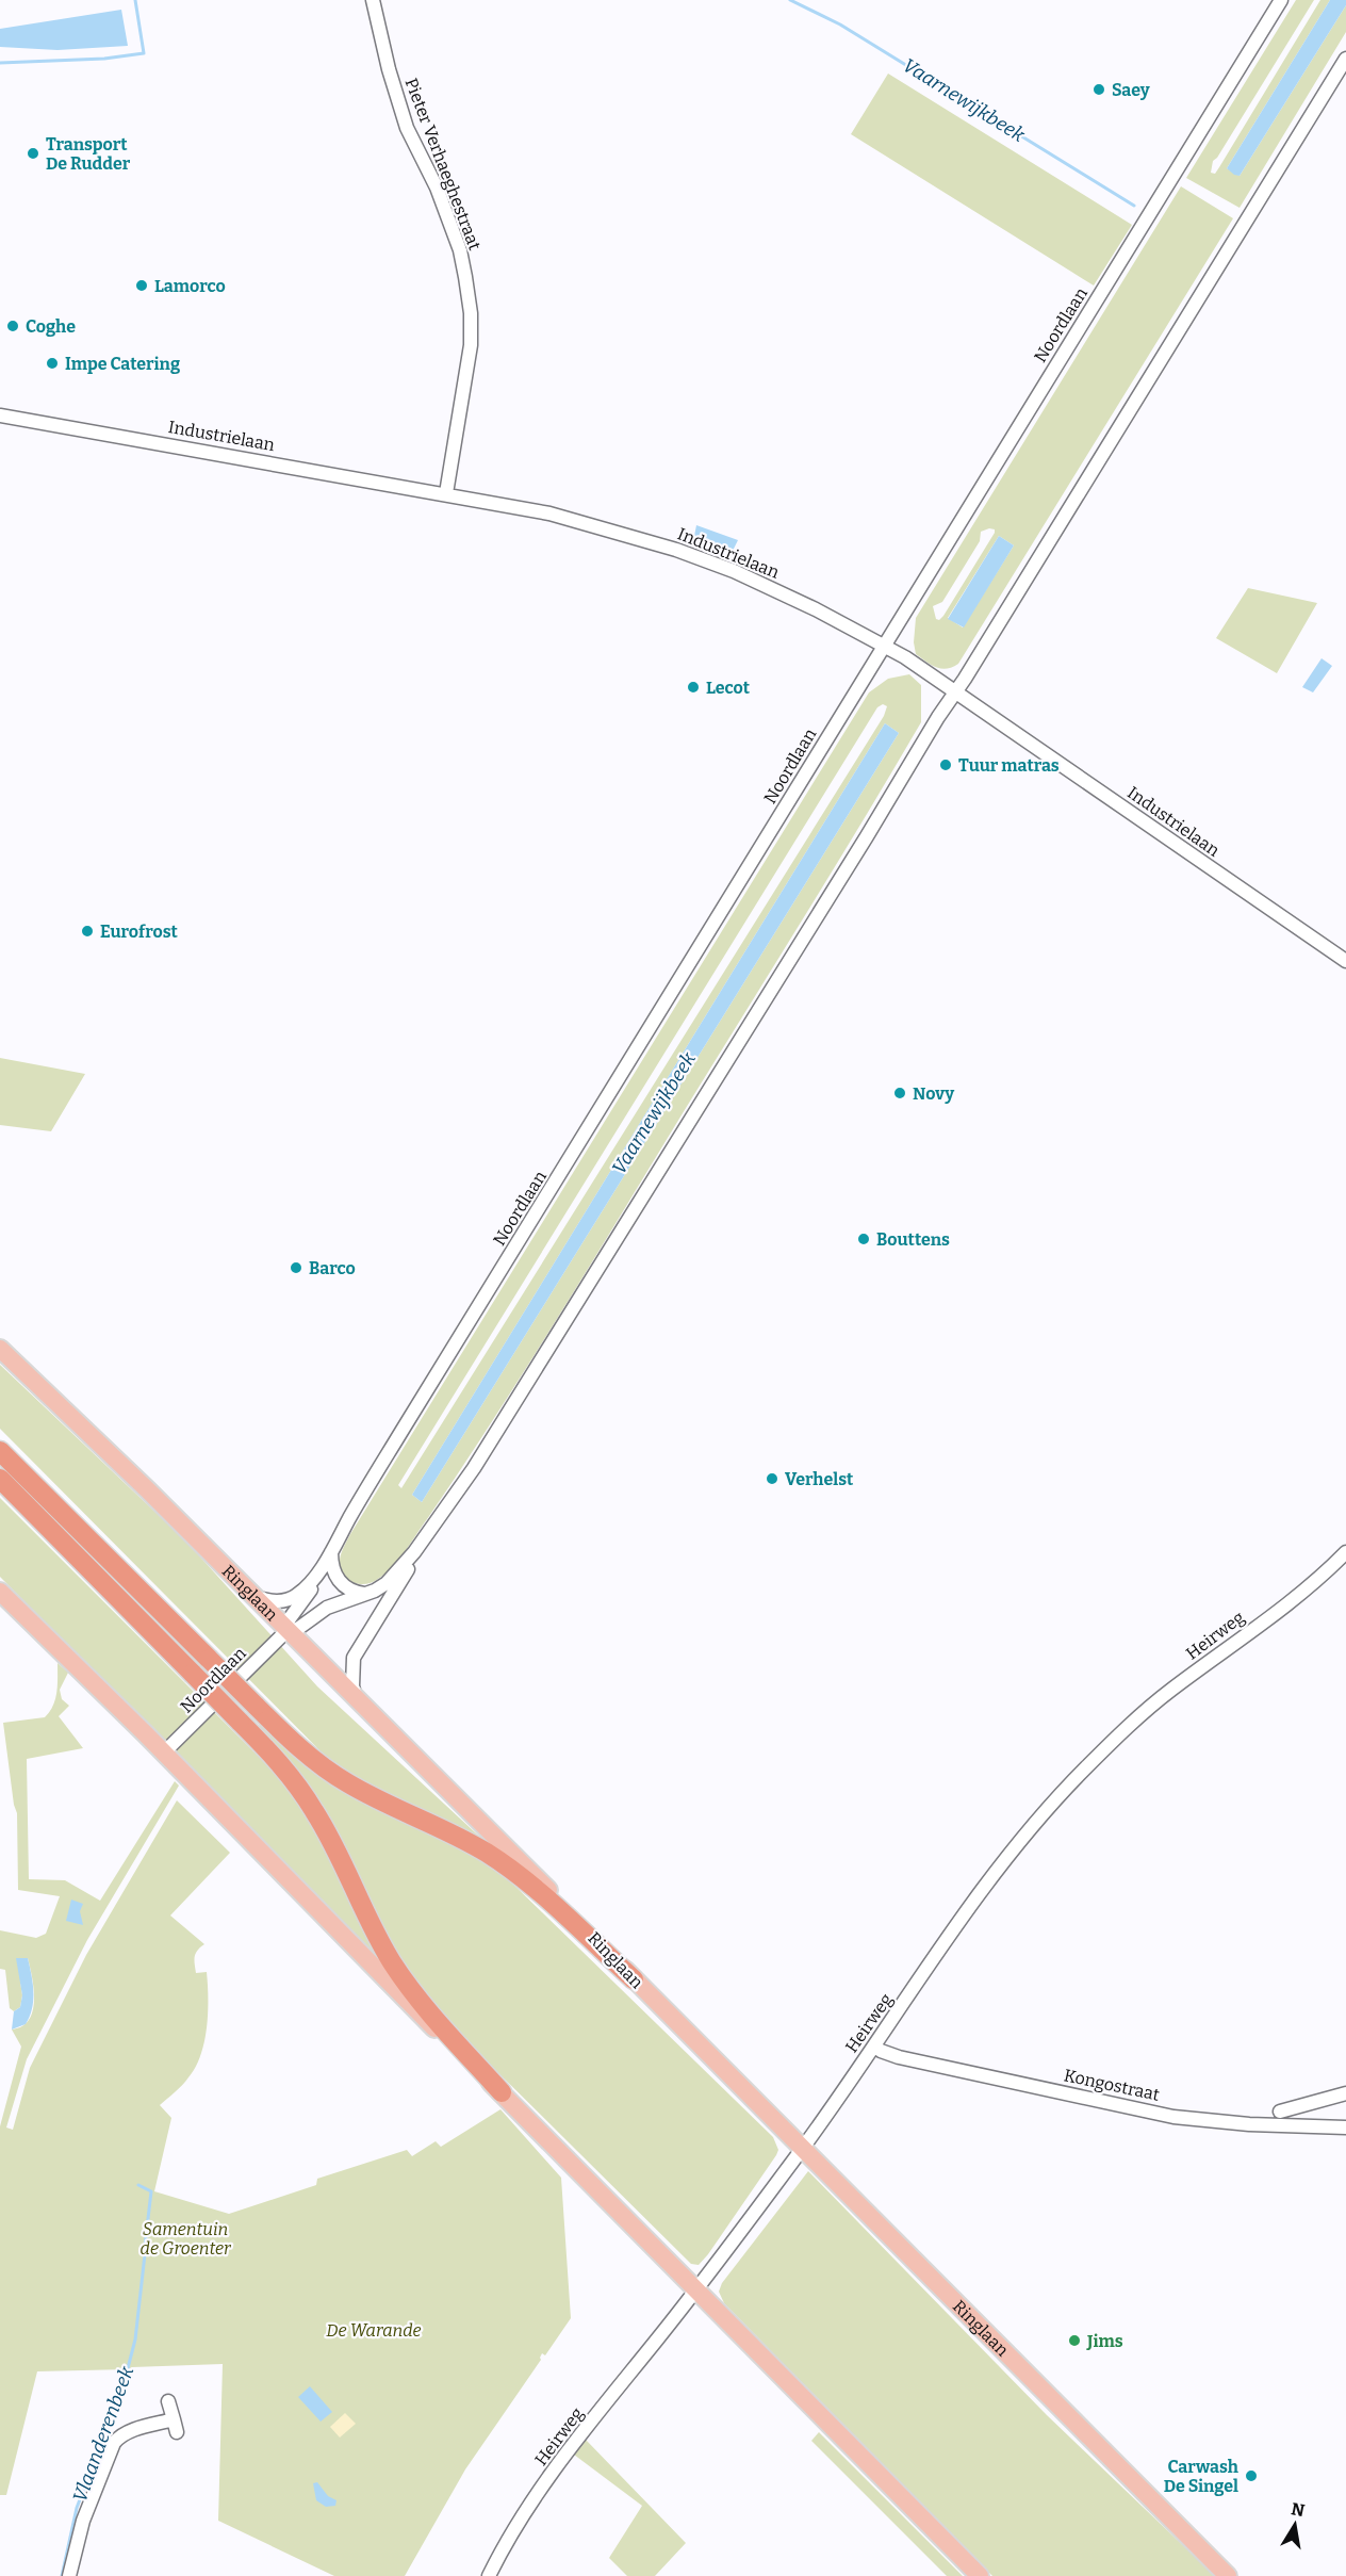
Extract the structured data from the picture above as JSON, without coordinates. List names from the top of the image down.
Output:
{
  "streets": {
    "main road": ["Ringlaan"],
    "street": [
      "Pieter Verhaeghestraat",
      "Noordlaan",
      "Industrielaan",
      "Heirweg",
      "Kongostraat"
    ]
  },
  "crossings": [
    ["Pieter Verhaeghestraat", "Industrielaan"],
    ["Noordlaan", "Industrielaan"],
    ["Noordlaan", "Ringlaan"],
    ["Ringlaan", "Heirweg"],
    ["Heirweg", "Kongostraat"]
  ],
  "water": ["Vaarnewijkbeek", "Vlaanderenbeek"],
  "parks": ["Samentuin de Groenter", "De Warande"],
  "places": [
    "Saey",
    "Transport De Rudder",
    "Lamorco",
    "Coghe",
    "Impe Catering",
    "Lecot",
    "Tuur matras",
    "Eurofrost",
    "Novy",
    "Bouttens",
    "Barco",
    "Verhelst",
    "Jims",
    "Carwash De Singel"
  ],
  "north": "top"
}
